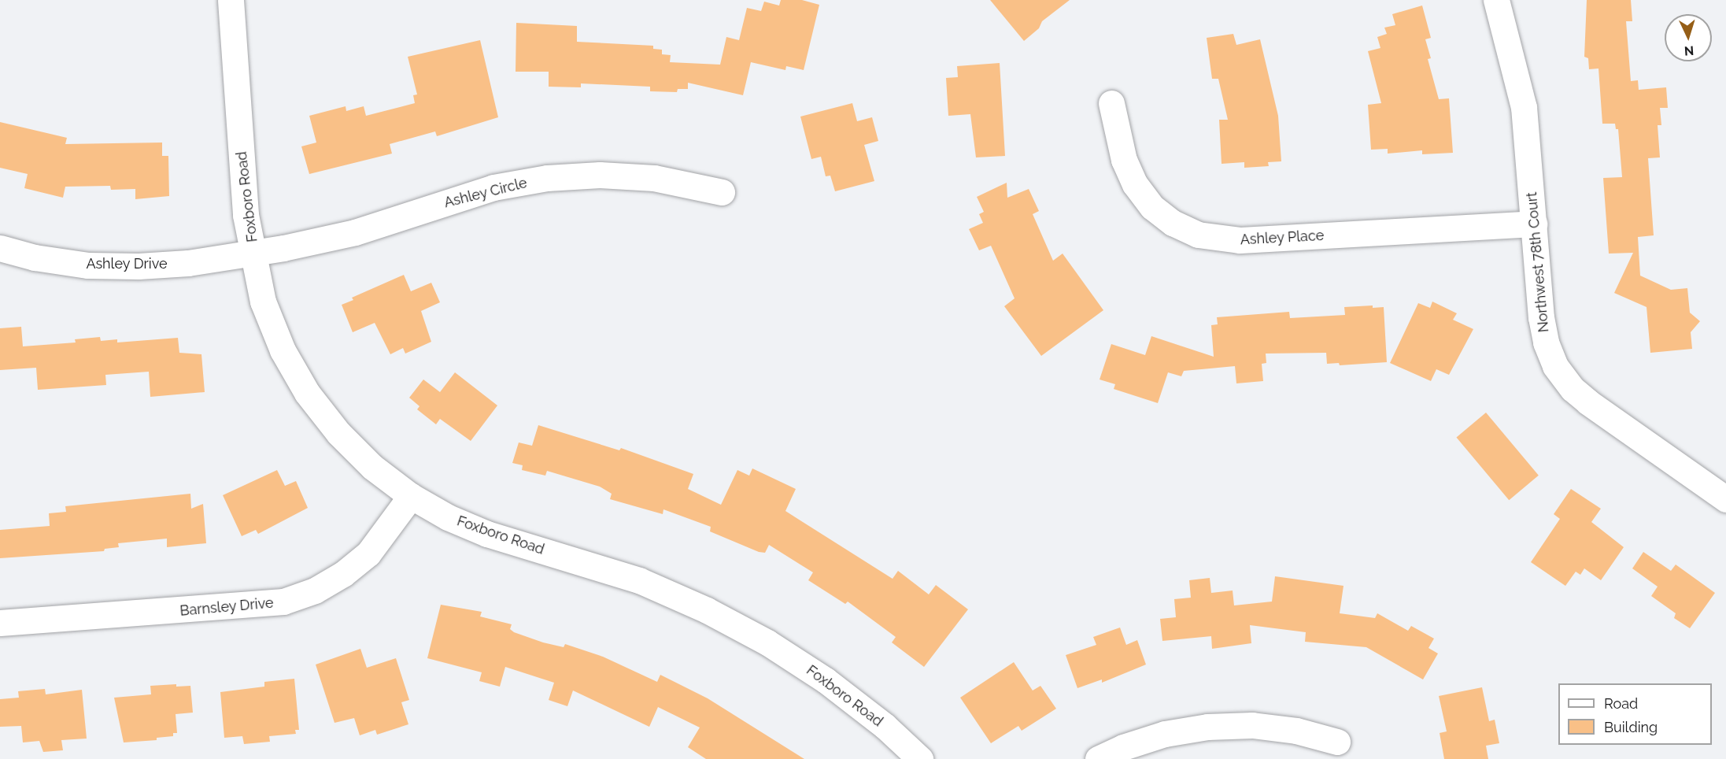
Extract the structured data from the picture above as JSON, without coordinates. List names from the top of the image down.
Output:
{
  "streets": {
    "street": [
      "Ashley Circle",
      "Foxboro Road",
      "Ashley Place",
      "Northwest 78th Court",
      "Ashley Drive",
      "Barnsley Drive"
    ]
  },
  "crossings": [
    ["Ashley Circle", "Foxboro Road"],
    ["Ashley Circle", "Ashley Drive"],
    ["Foxboro Road", "Ashley Drive"],
    ["Foxboro Road", "Barnsley Drive"],
    ["Ashley Place", "Northwest 78th Court"]
  ],
  "legend": ["Road", "Building"],
  "north": "bottom"
}
